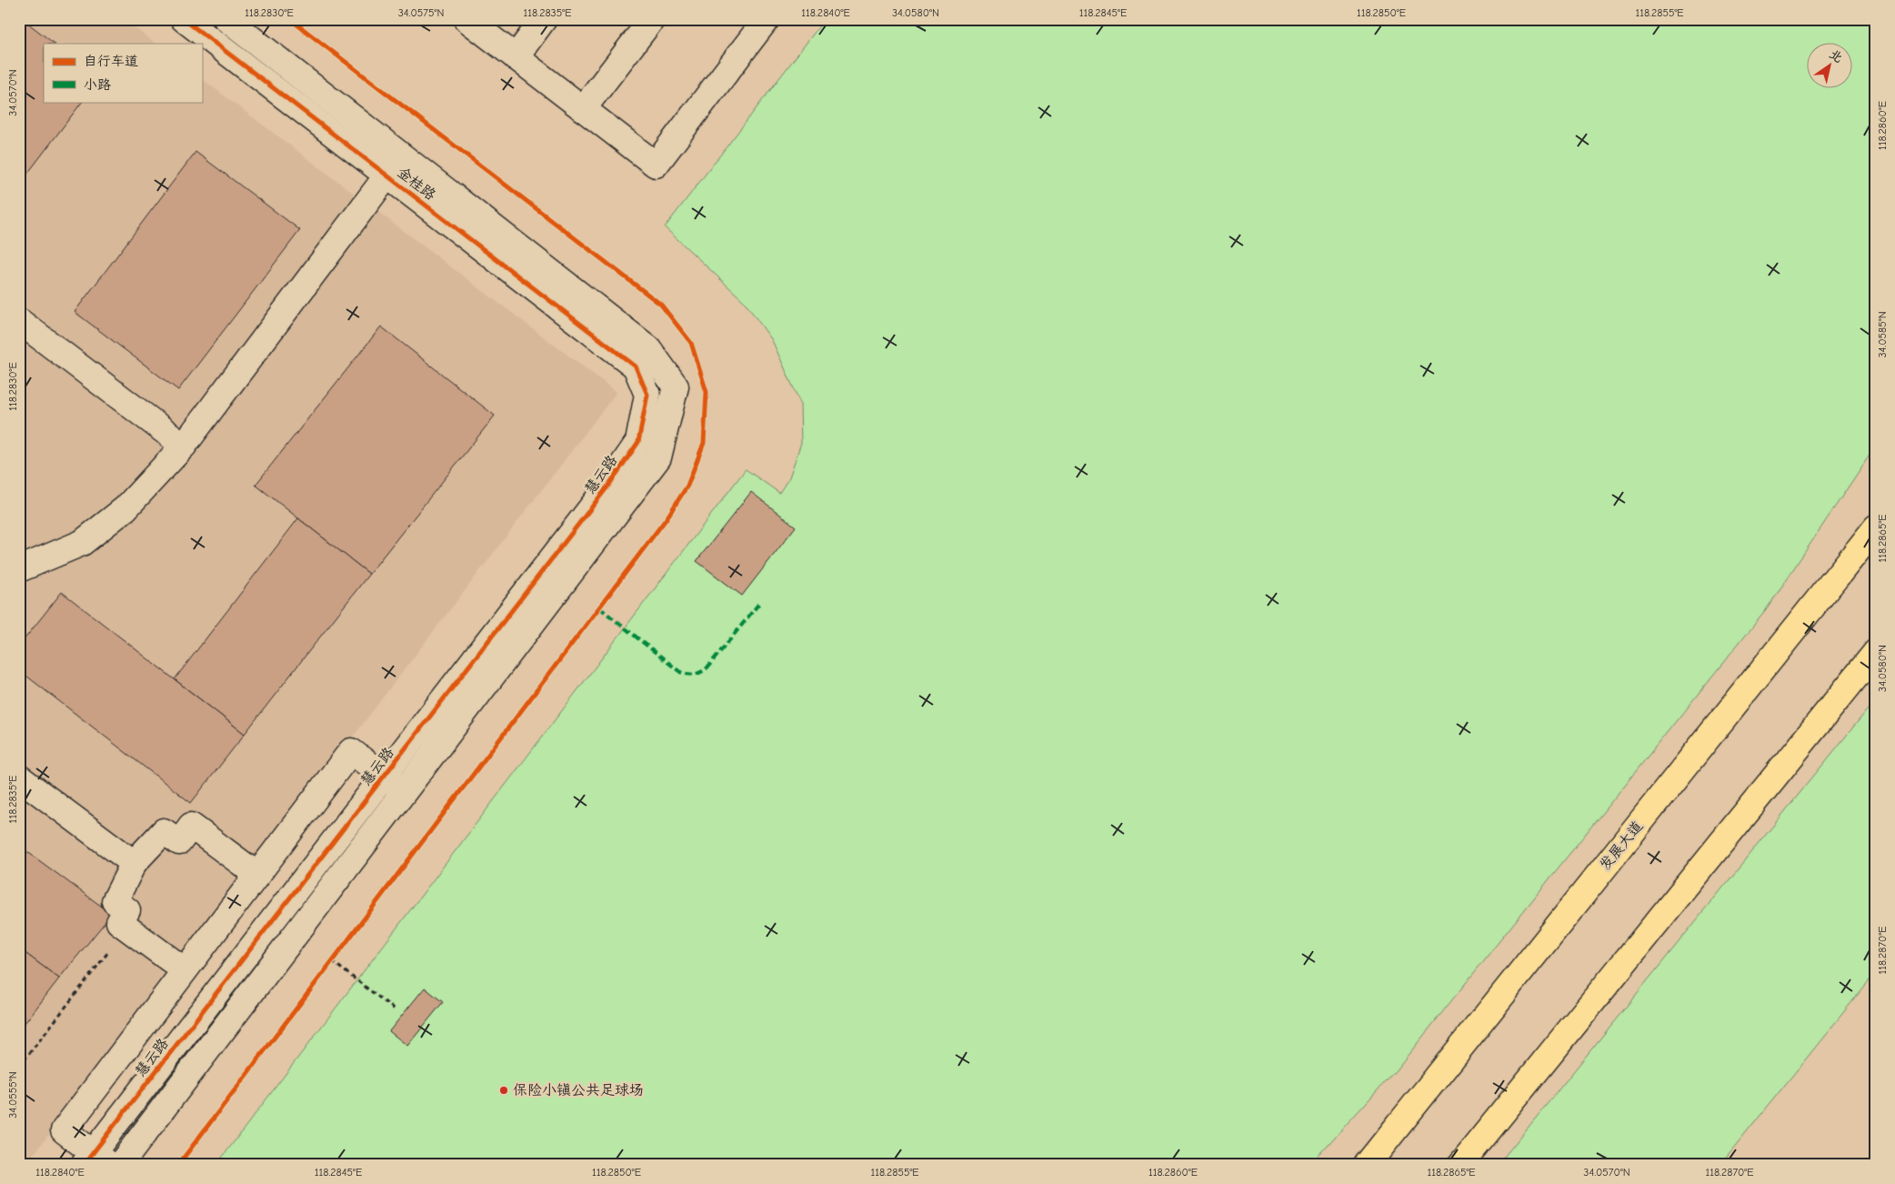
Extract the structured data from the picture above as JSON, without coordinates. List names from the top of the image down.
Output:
{
  "streets": {
    "main road": ["发展大道"],
    "street": ["金桂路", "慧云路"]
  },
  "crossings": [
    ["金桂路", "慧云路"]
  ],
  "places": ["保险小镇公共足球场"],
  "legend": ["自行车道", "小路"],
  "north": "top right",
  "coordinates": [
    "118.2830°E",
    "34.0575°N",
    "118.2835°E",
    "118.2840°E",
    "34.0580°N",
    "118.2845°E",
    "118.2850°E",
    "118.2855°E",
    "34.0570°N",
    "118.2860°E",
    "34.0585°N",
    "118.2865°E",
    "118.2870°E",
    "34.0555°N"
  ]
}
